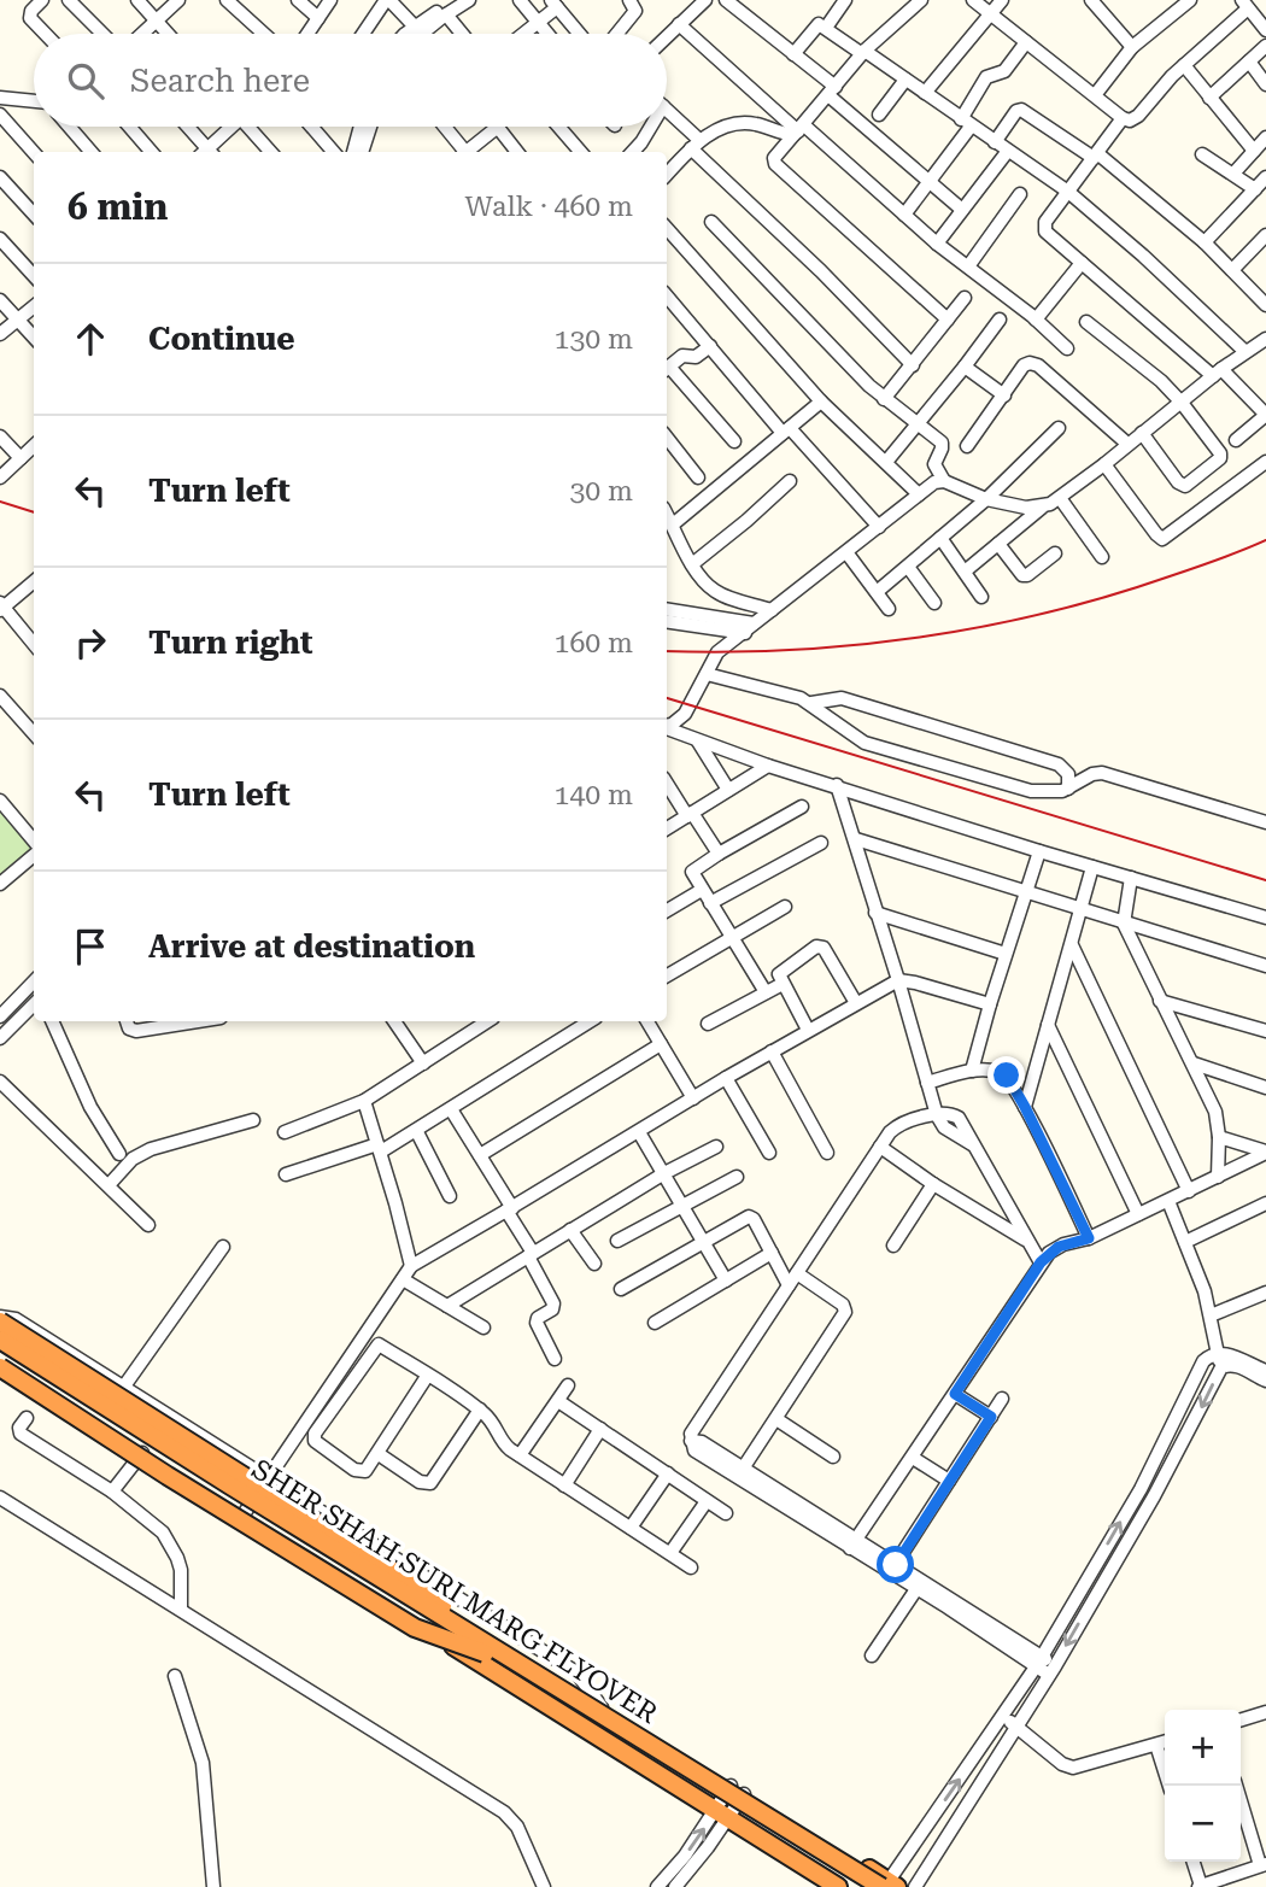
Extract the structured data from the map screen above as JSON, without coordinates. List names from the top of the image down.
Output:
{
  "streets": {
    "highway": ["SHER SHAH SURI MARG FLYOVER"]
  },
  "page": {
    "search": "Search here",
    "heading": ["6 min", "Walk · 460 m"],
    "list": [
      ["Continue", "130 m"],
      ["Turn left", "30 m"],
      ["Turn right", "160 m"],
      ["Turn left", "140 m"],
      "Arrive at destination"
    ],
    "map_buttons": ["+", "−"]
  }
}
